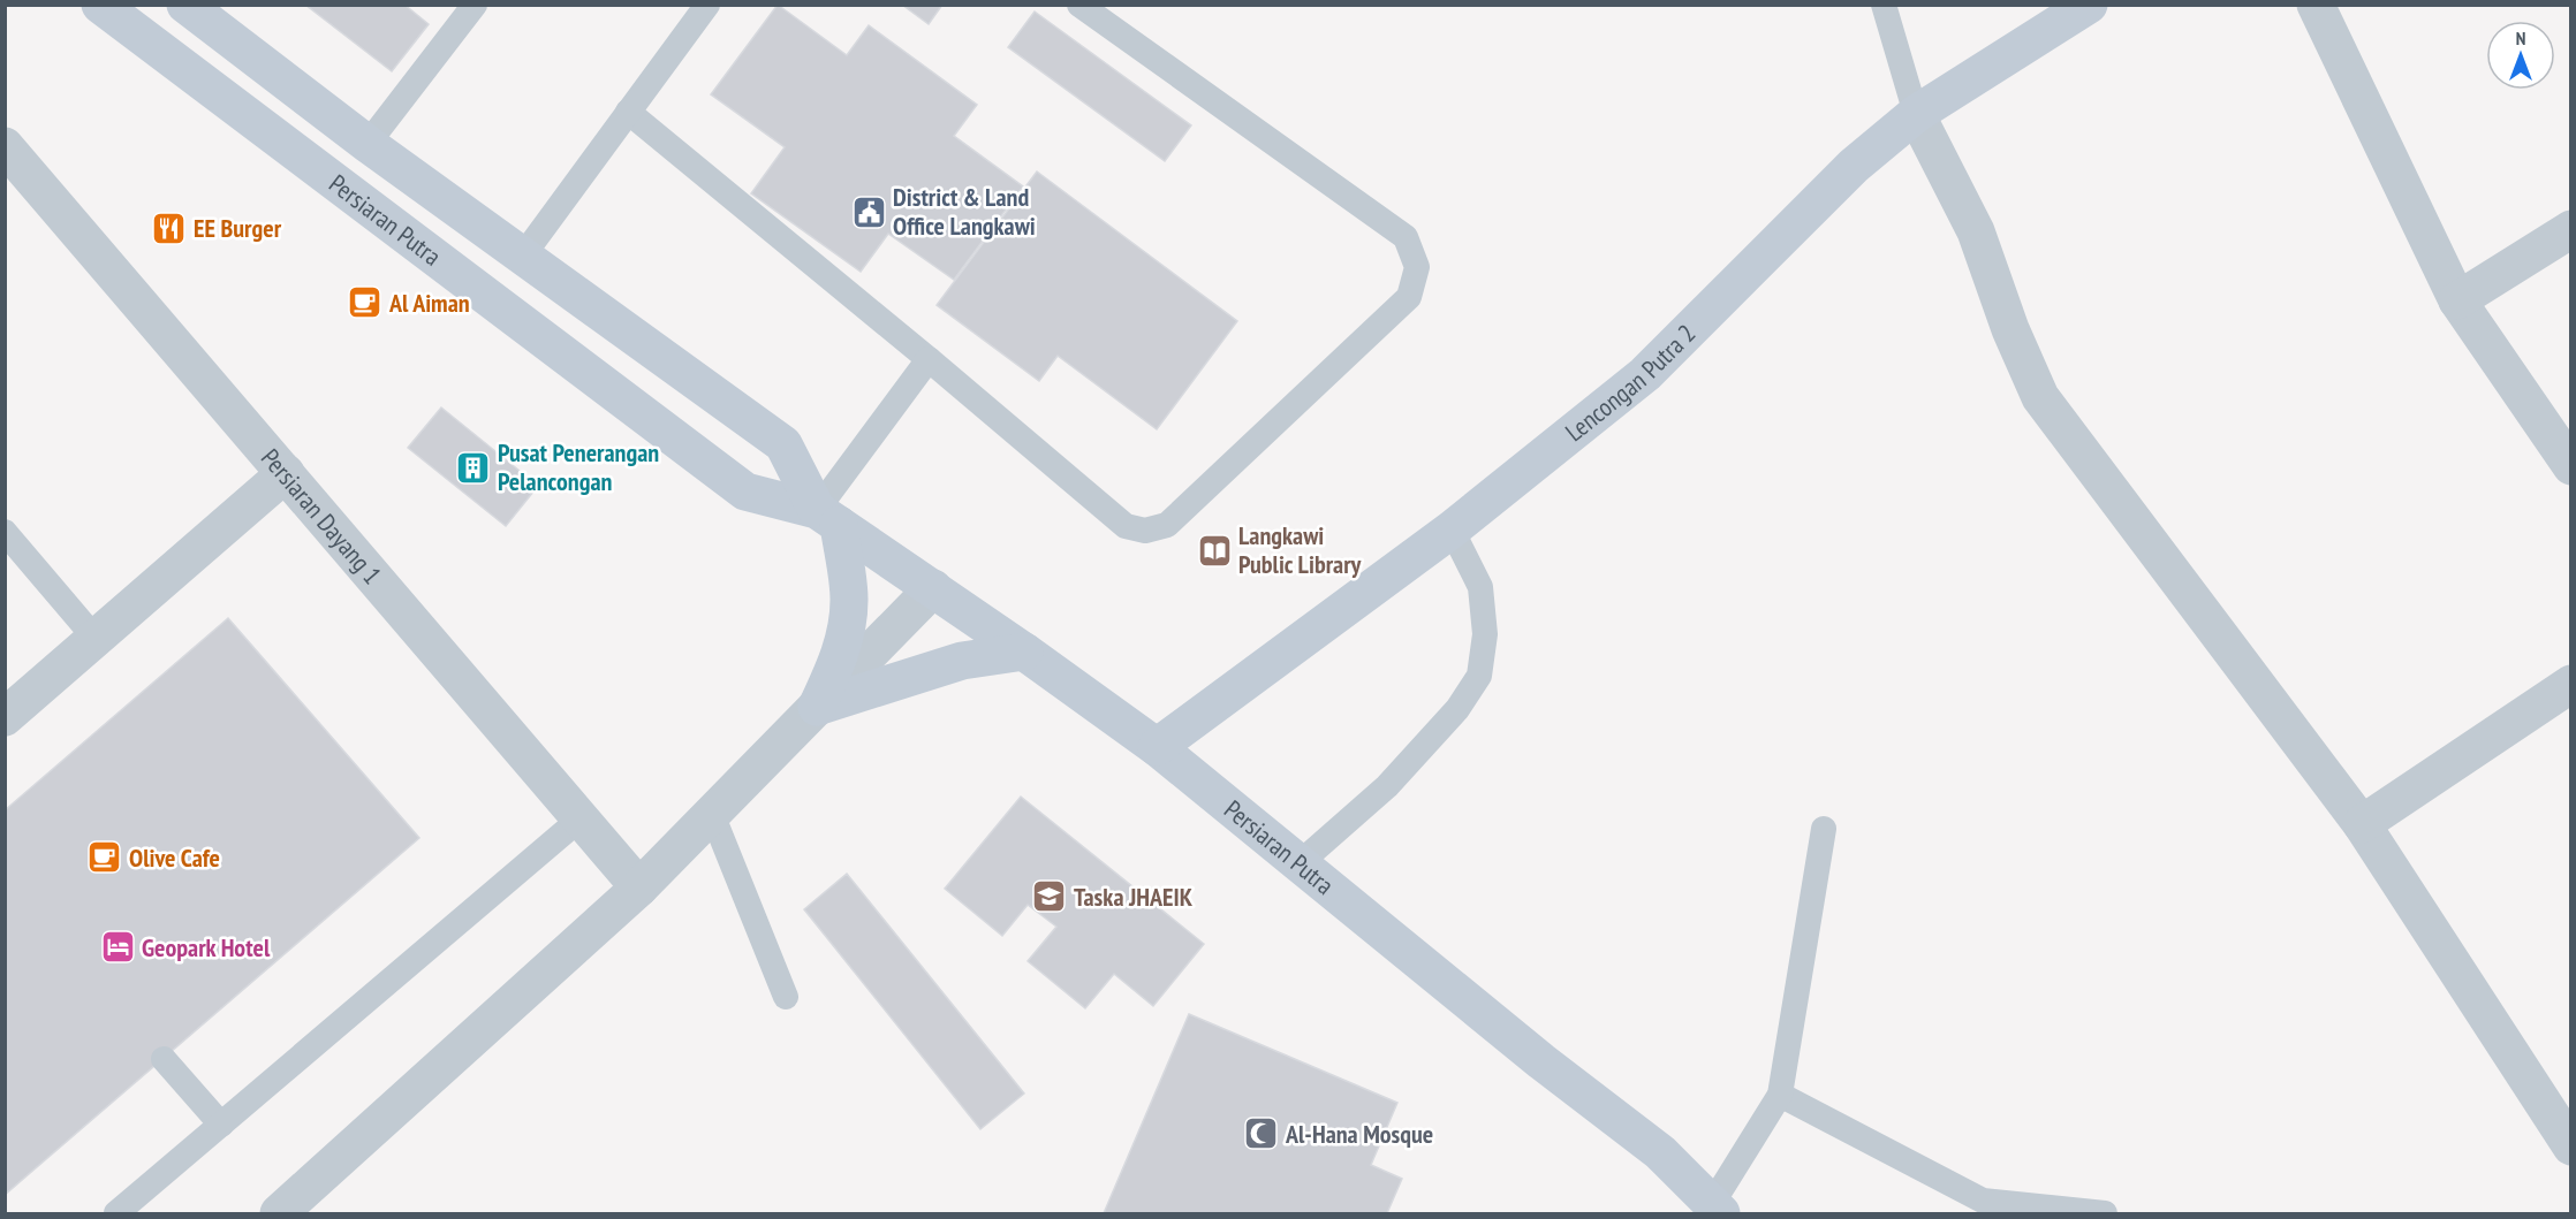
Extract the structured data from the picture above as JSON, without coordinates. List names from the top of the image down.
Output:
{
  "streets": {
    "main road": ["Persiaran Putra", "Lencongan Putra 2"],
    "street": ["Persiaran Dayang 1"]
  },
  "crossings": [
    ["Persiaran Putra", "Lencongan Putra 2"]
  ],
  "places": {
    "public building": ["District & Land Office Langkawi"],
    "restaurant": ["EE Burger"],
    "cafe": ["Al Aiman", "Olive Cafe"],
    "building": ["Pusat Penerangan Pelancongan"],
    "library": ["Langkawi Public Library"],
    "school or university": ["Taska JHAEIK"],
    "hotel": ["Geopark Hotel"],
    "mosque": ["Al-Hana Mosque"]
  },
  "north": "top"
}
